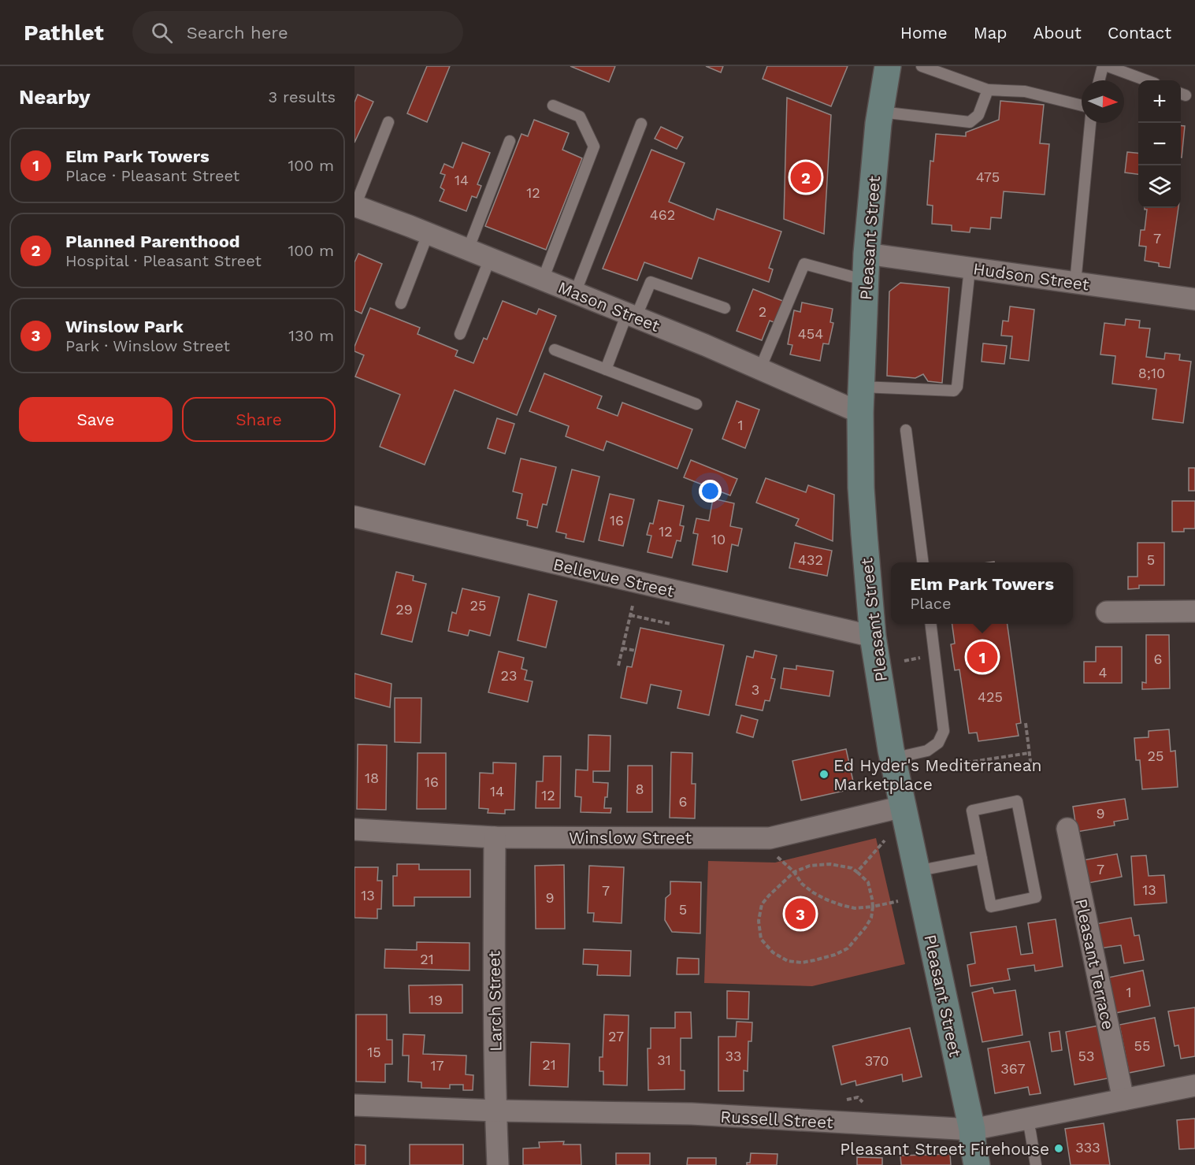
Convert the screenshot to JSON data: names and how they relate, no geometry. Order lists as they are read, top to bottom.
{
  "streets": {
    "main road": ["Pleasant Street"],
    "street": [
      "Hudson Street",
      "Mason Street",
      "Bellevue Street",
      "Winslow Street",
      "Pleasant Terrace",
      "Larch Street",
      "Russell Street"
    ]
  },
  "crossings": [
    ["Pleasant Street", "Hudson Street"],
    ["Pleasant Street", "Mason Street"],
    ["Pleasant Street", "Bellevue Street"],
    ["Pleasant Street", "Winslow Street"],
    ["Pleasant Street", "Russell Street"],
    ["Winslow Street", "Larch Street"],
    ["Pleasant Terrace", "Russell Street"],
    ["Larch Street", "Russell Street"]
  ],
  "places": ["Ed Hyder's Mediterranean Marketplace", "Pleasant Street Firehouse"],
  "house_numbers": [
    "475",
    "14",
    "12",
    "462",
    "7",
    "2",
    "454",
    "8;10",
    "1",
    "16",
    "12",
    "10",
    "432",
    "5",
    "25",
    "29",
    "6",
    "4",
    "23",
    "3",
    "425",
    "25",
    "18",
    "16",
    "8",
    "14",
    "12",
    "6",
    "9",
    "7",
    "13",
    "7",
    "13",
    "9",
    "5",
    "21",
    "1",
    "19",
    "27",
    "55",
    "15",
    "33",
    "53",
    "31",
    "370",
    "21",
    "17",
    "367",
    "333"
  ],
  "north": "right",
  "page": {
    "header": "Pathlet",
    "search": "Search here",
    "nav": [
      "Home",
      "Map",
      "About",
      "Contact"
    ],
    "heading": ["Nearby", "3 results"],
    "map_buttons": ["+", "−"],
    "list": [
      {
        "mark": "1",
        "name": "Elm Park Towers",
        "note": "Place · Pleasant Street",
        "value": "100 m"
      },
      {
        "mark": "2",
        "name": "Planned Parenthood",
        "note": "Hospital · Pleasant Street",
        "value": "100 m"
      },
      {
        "mark": "3",
        "name": "Winslow Park",
        "note": "Park · Winslow Street",
        "value": "130 m"
      }
    ],
    "pins": ["2", "1", "3"],
    "buttons": ["Save", "Share"],
    "popup": ["Elm Park Towers", "Place"]
  }
}
